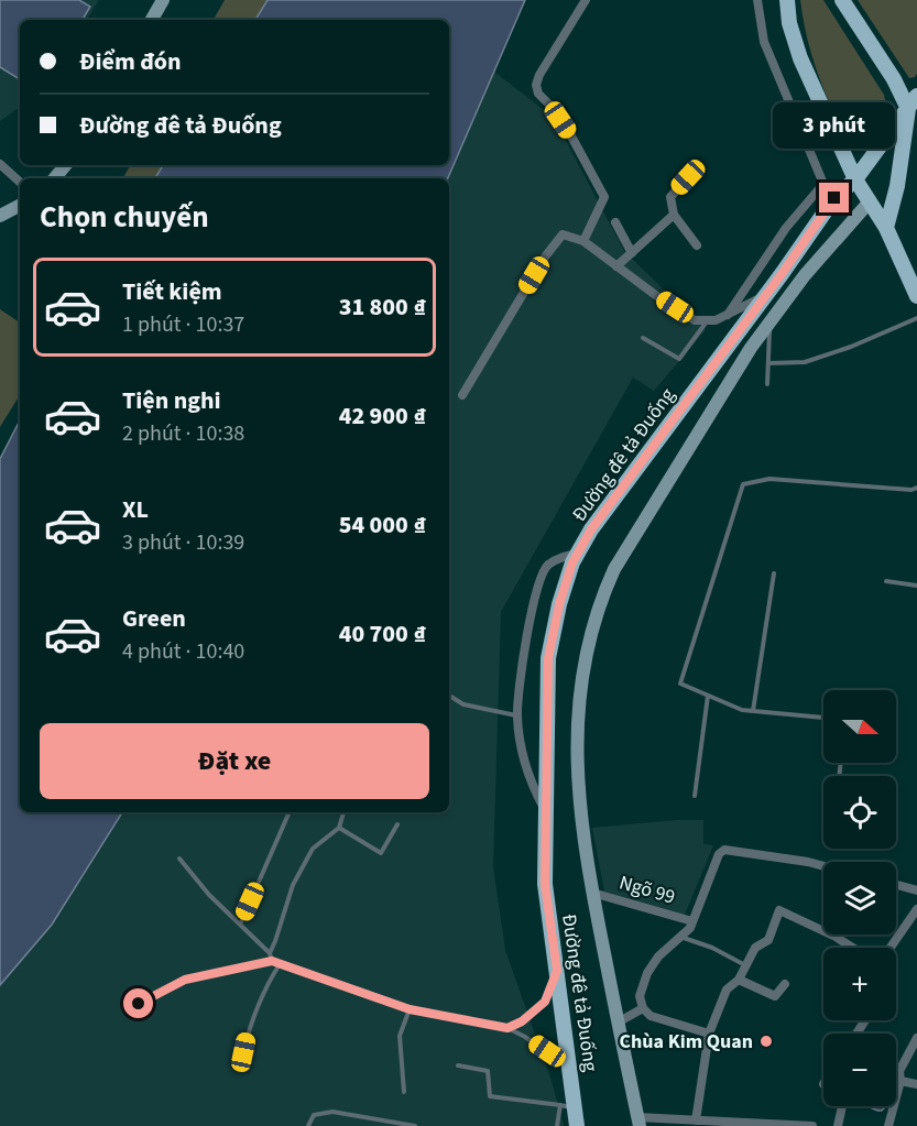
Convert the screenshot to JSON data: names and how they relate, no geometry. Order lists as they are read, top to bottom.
{
  "streets": {
    "main road": ["Đường đê tả Đuống"],
    "street": ["Ngõ 99"]
  },
  "places": ["Chùa Kim Quan"],
  "north": "right",
  "page": {
    "banner": ["Điểm đón", "Đường đê tả Đuống"],
    "bubble": "3 phút",
    "heading": "Chọn chuyến",
    "list": [
      {
        "name": "Tiết kiệm",
        "note": "1 phút · 10:37",
        "value": "31 800 ₫"
      },
      {
        "name": "Tiện nghi",
        "note": "2 phút · 10:38",
        "value": "42 900 ₫"
      },
      {
        "name": "XL",
        "note": "3 phút · 10:39",
        "value": "54 000 ₫"
      },
      {
        "name": "Green",
        "note": "4 phút · 10:40",
        "value": "40 700 ₫"
      }
    ],
    "map_buttons": ["+", "−"],
    "buttons": "Đặt xe"
  }
}
